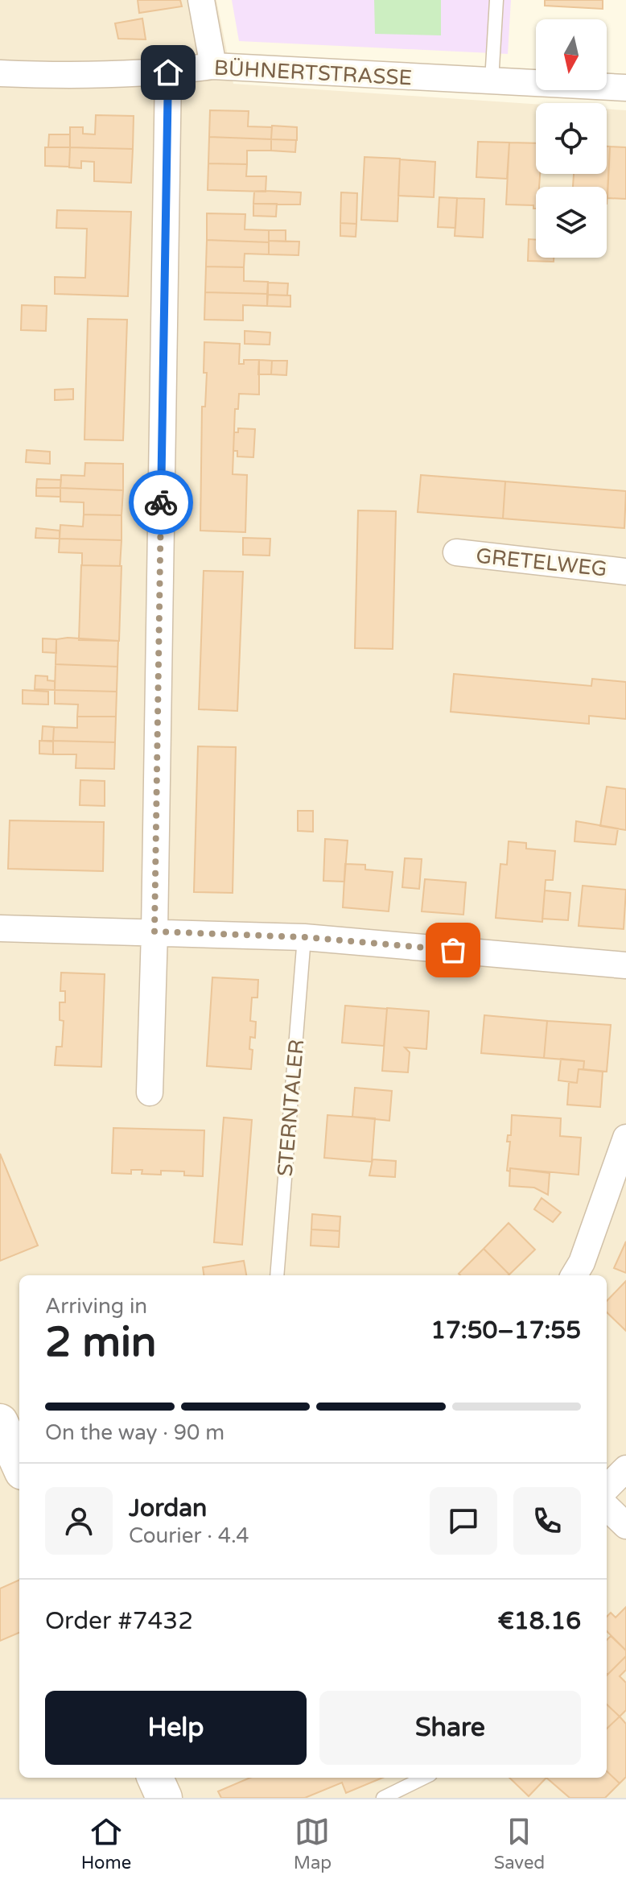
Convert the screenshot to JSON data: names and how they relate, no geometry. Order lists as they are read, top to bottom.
{
  "streets": {
    "street": ["BÜHNERTSTRASSE", "GRETELWEG"],
    "lane": ["STERNTALER"]
  },
  "north": "bottom",
  "page": {
    "heading": ["2 min", "Arriving in", "17:50–17:55"],
    "panel": [
      "Jordan",
      "Courier · 4.4",
      "Order #7432",
      "€18.16"
    ],
    "bar": "On the way · 90 m",
    "buttons": ["Help", "Share"],
    "tabs": ["Home", "Map", "Saved"]
  }
}
